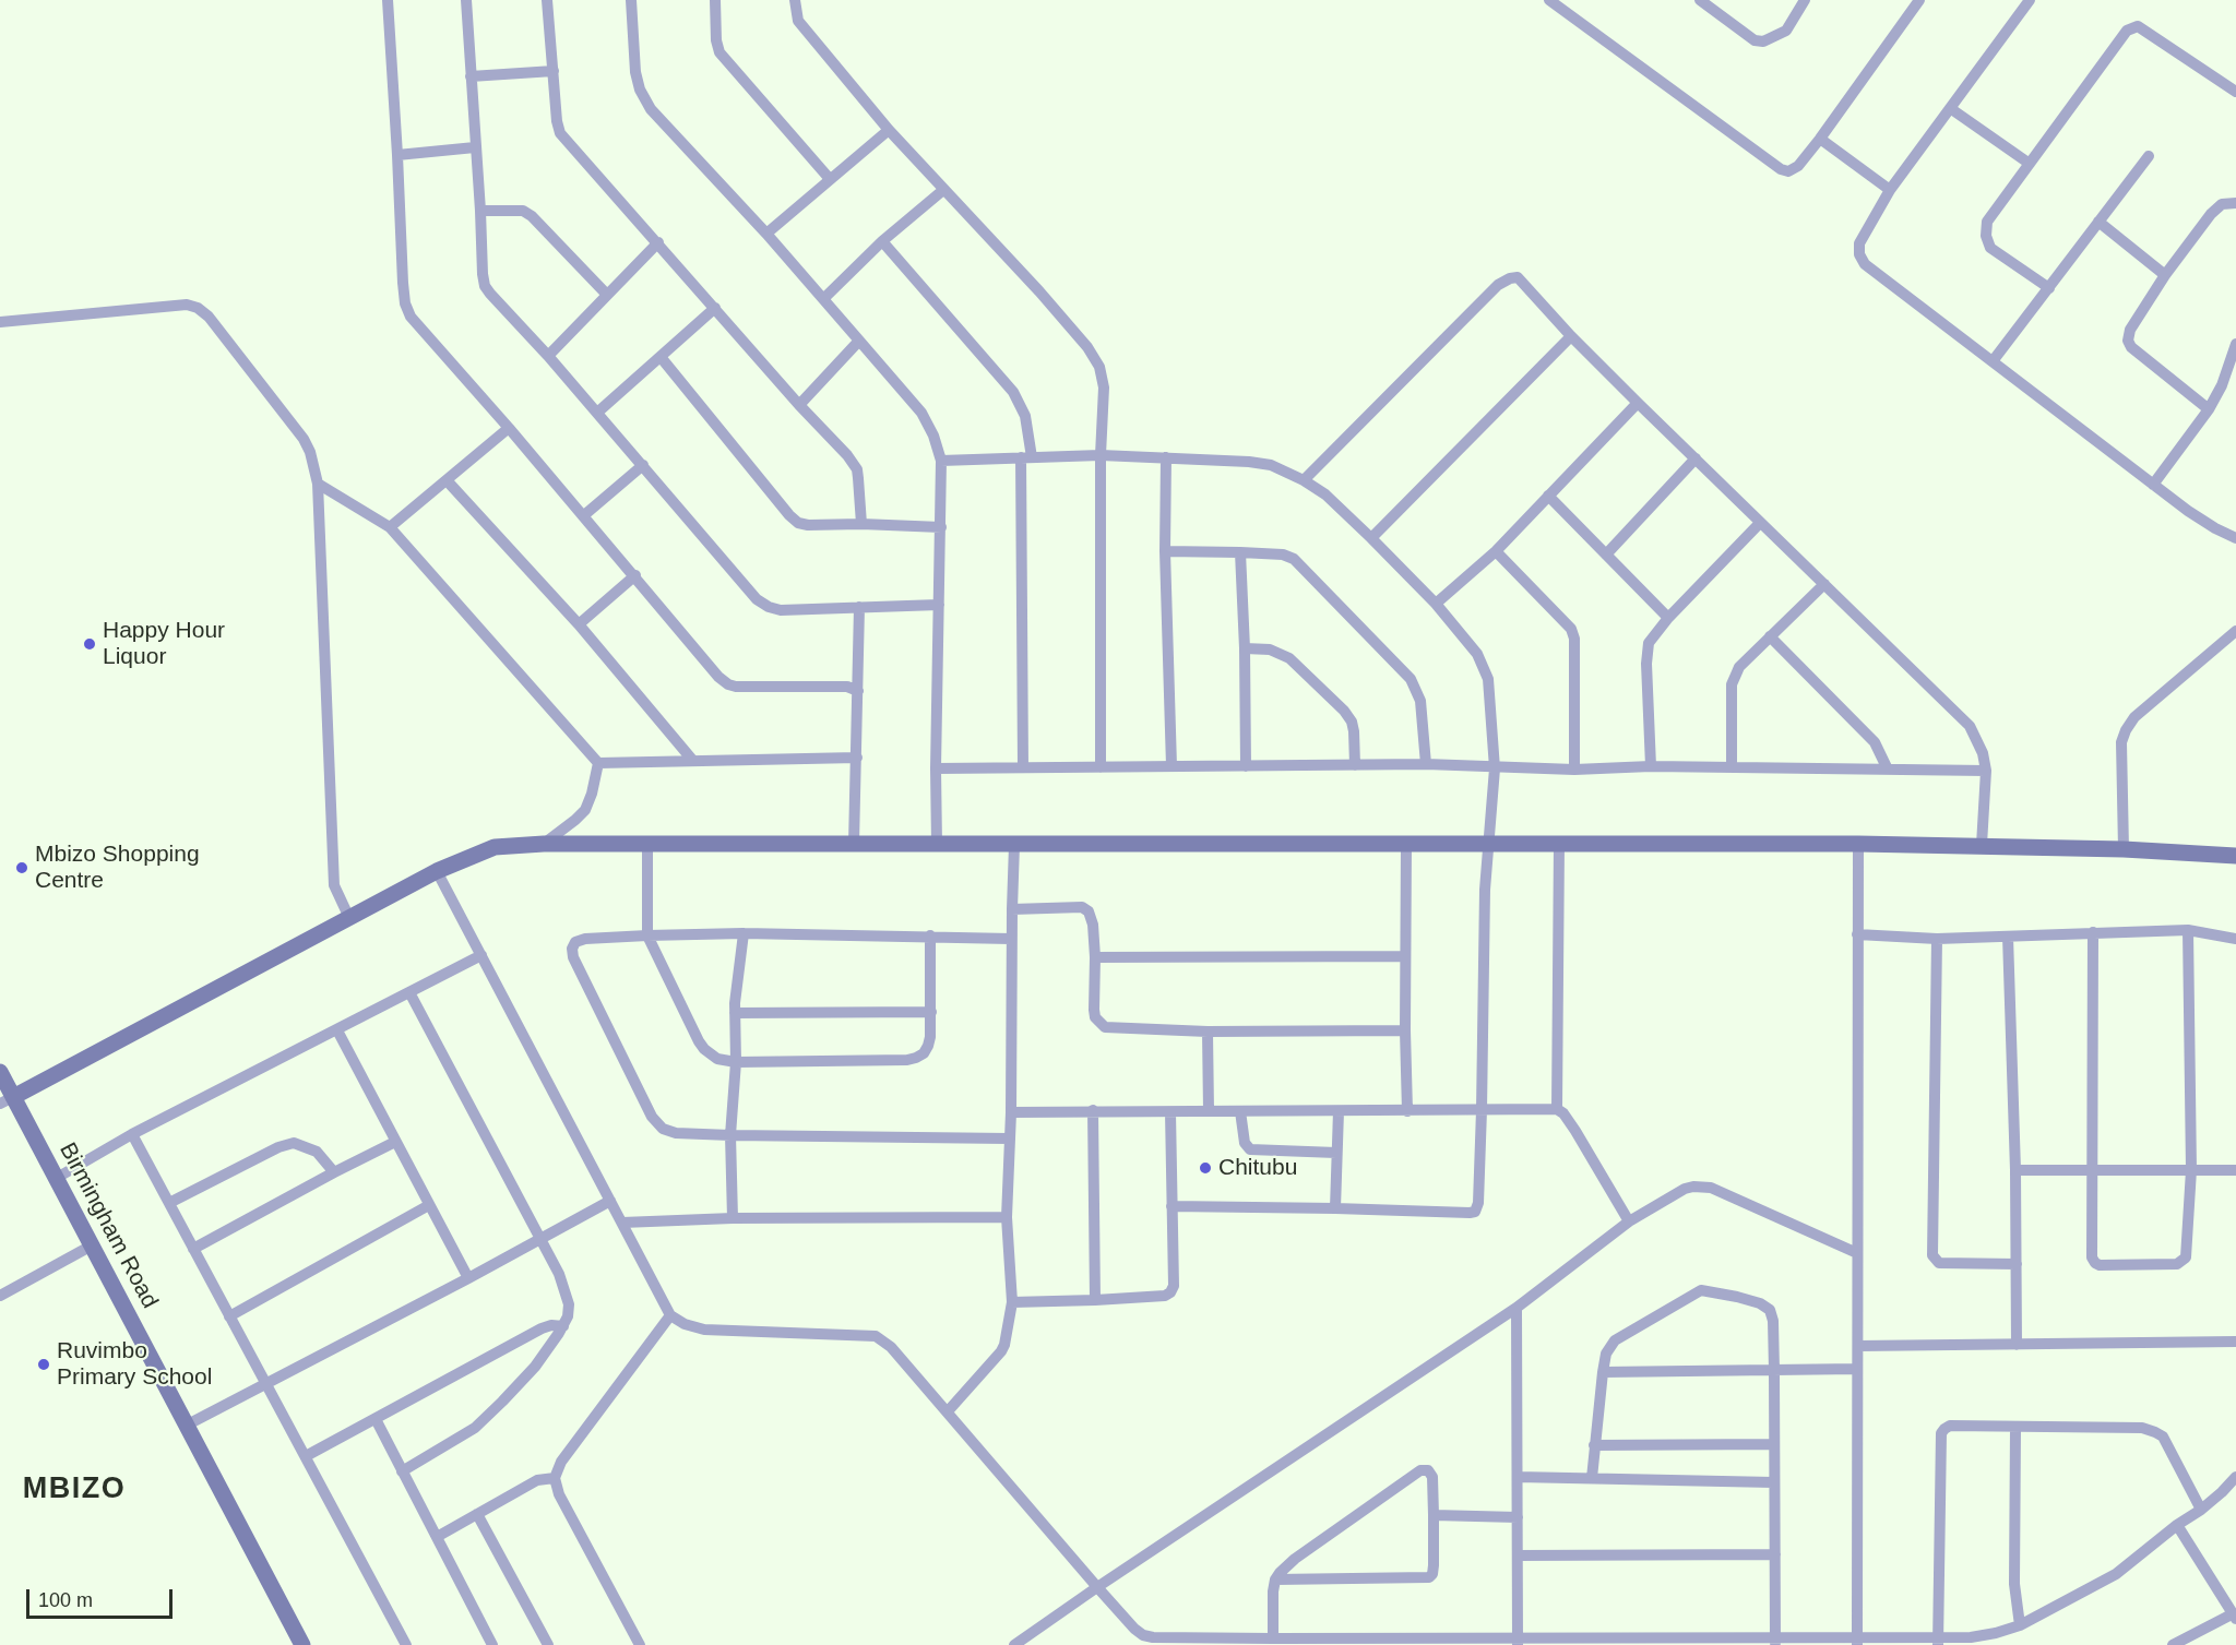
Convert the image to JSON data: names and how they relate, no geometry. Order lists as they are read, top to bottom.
{
  "streets": {
    "street": ["Birmingham Road"]
  },
  "districts": ["MBIZO"],
  "places": [
    "Happy Hour Liquor",
    "Mbizo Shopping Centre",
    "Chitubu",
    "Ruvimbo Primary School"
  ],
  "scale_bar": "100 m"
}
